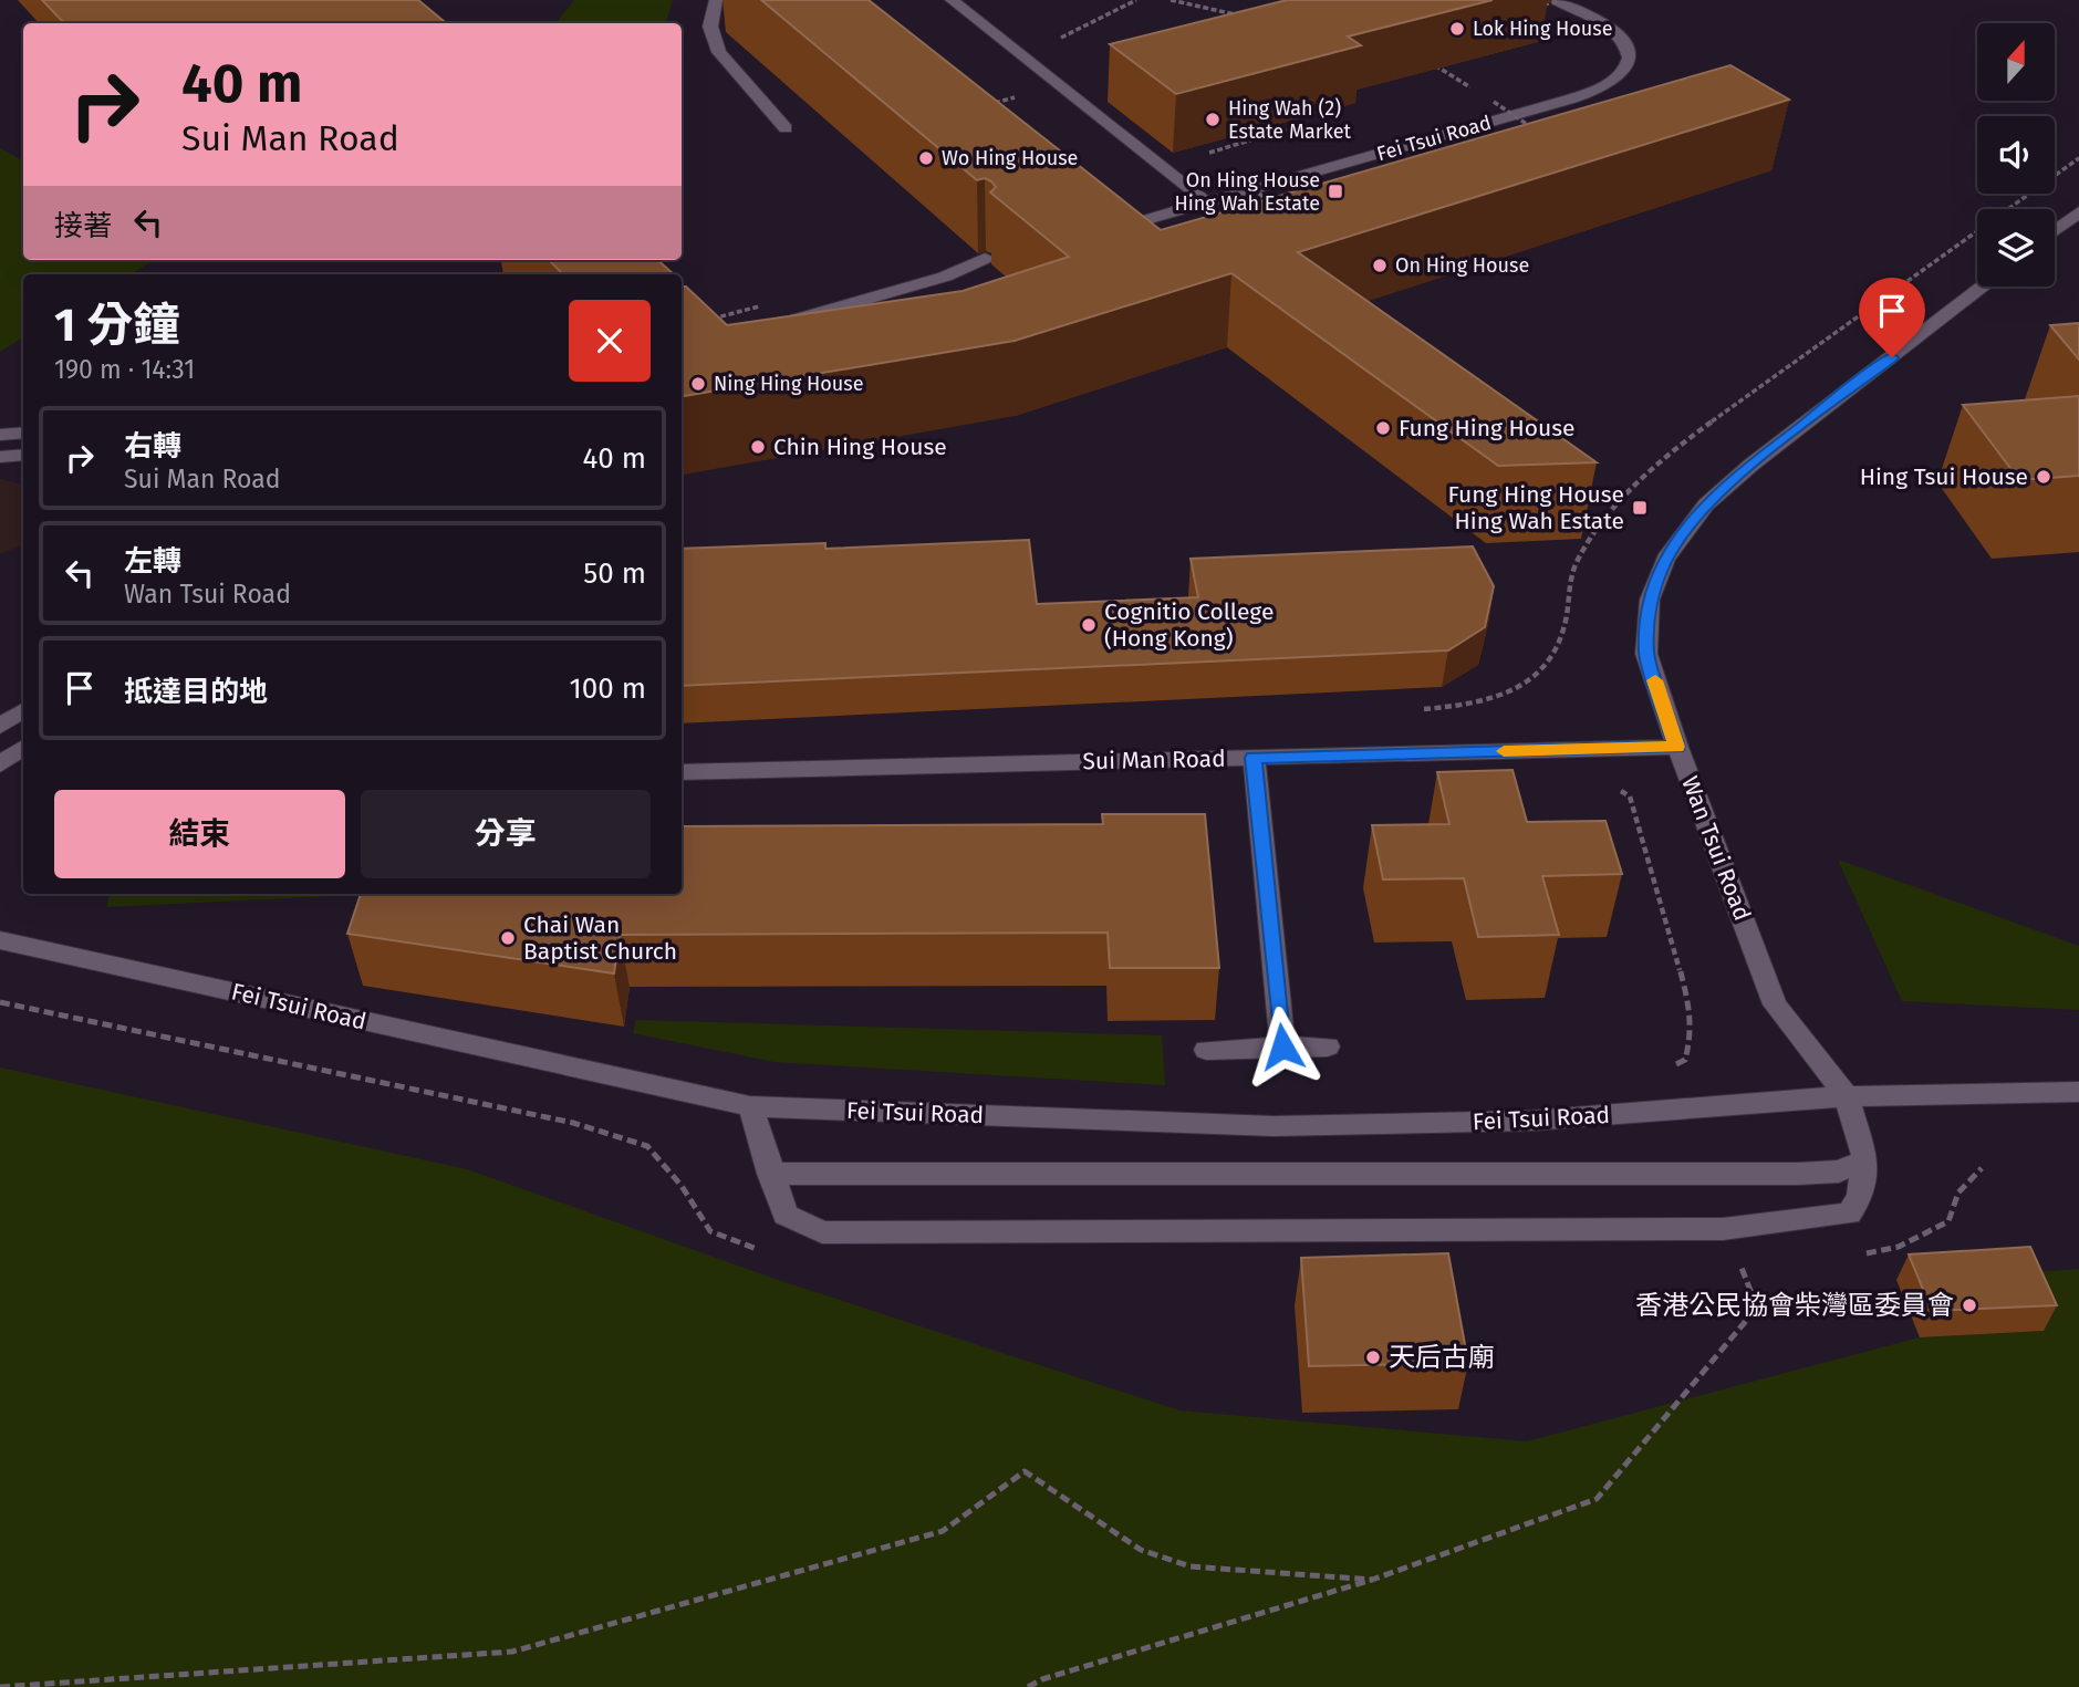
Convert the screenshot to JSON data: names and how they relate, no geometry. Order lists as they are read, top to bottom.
{
  "streets": {
    "street": ["Fei Tsui Road", "Sui Man Road", "Wan Tsui Road"]
  },
  "crossings": [
    ["Fei Tsui Road", "Wan Tsui Road"],
    ["Sui Man Road", "Wan Tsui Road"]
  ],
  "places": {
    "other": [
      "Lok Hing House",
      "Hing Wah (2) Estate Market",
      "Wo Hing House",
      "On Hing House",
      "Ning Hing House",
      "Fung Hing House",
      "Chin Hing House",
      "Hing Tsui House",
      "Cognitio College (Hong Kong)",
      "Chai Wan Baptist Church",
      "香港公民協會柴灣區委員會",
      "天后古廟"
    ],
    "transit": ["On Hing House Hing Wah Estate", "Fung Hing House Hing Wah Estate"]
  },
  "north": "top",
  "page": {
    "turn": ["40 m", "Sui Man Road"],
    "then": "接著",
    "heading": ["1 分鐘", "190 m · 14:31"],
    "list": [
      {
        "name": "右轉",
        "note": "Sui Man Road",
        "value": "40 m"
      },
      {
        "name": "左轉",
        "note": "Wan Tsui Road",
        "value": "50 m"
      },
      {
        "name": "抵達目的地",
        "value": "100 m"
      }
    ],
    "buttons": ["結束", "分享"]
  }
}
